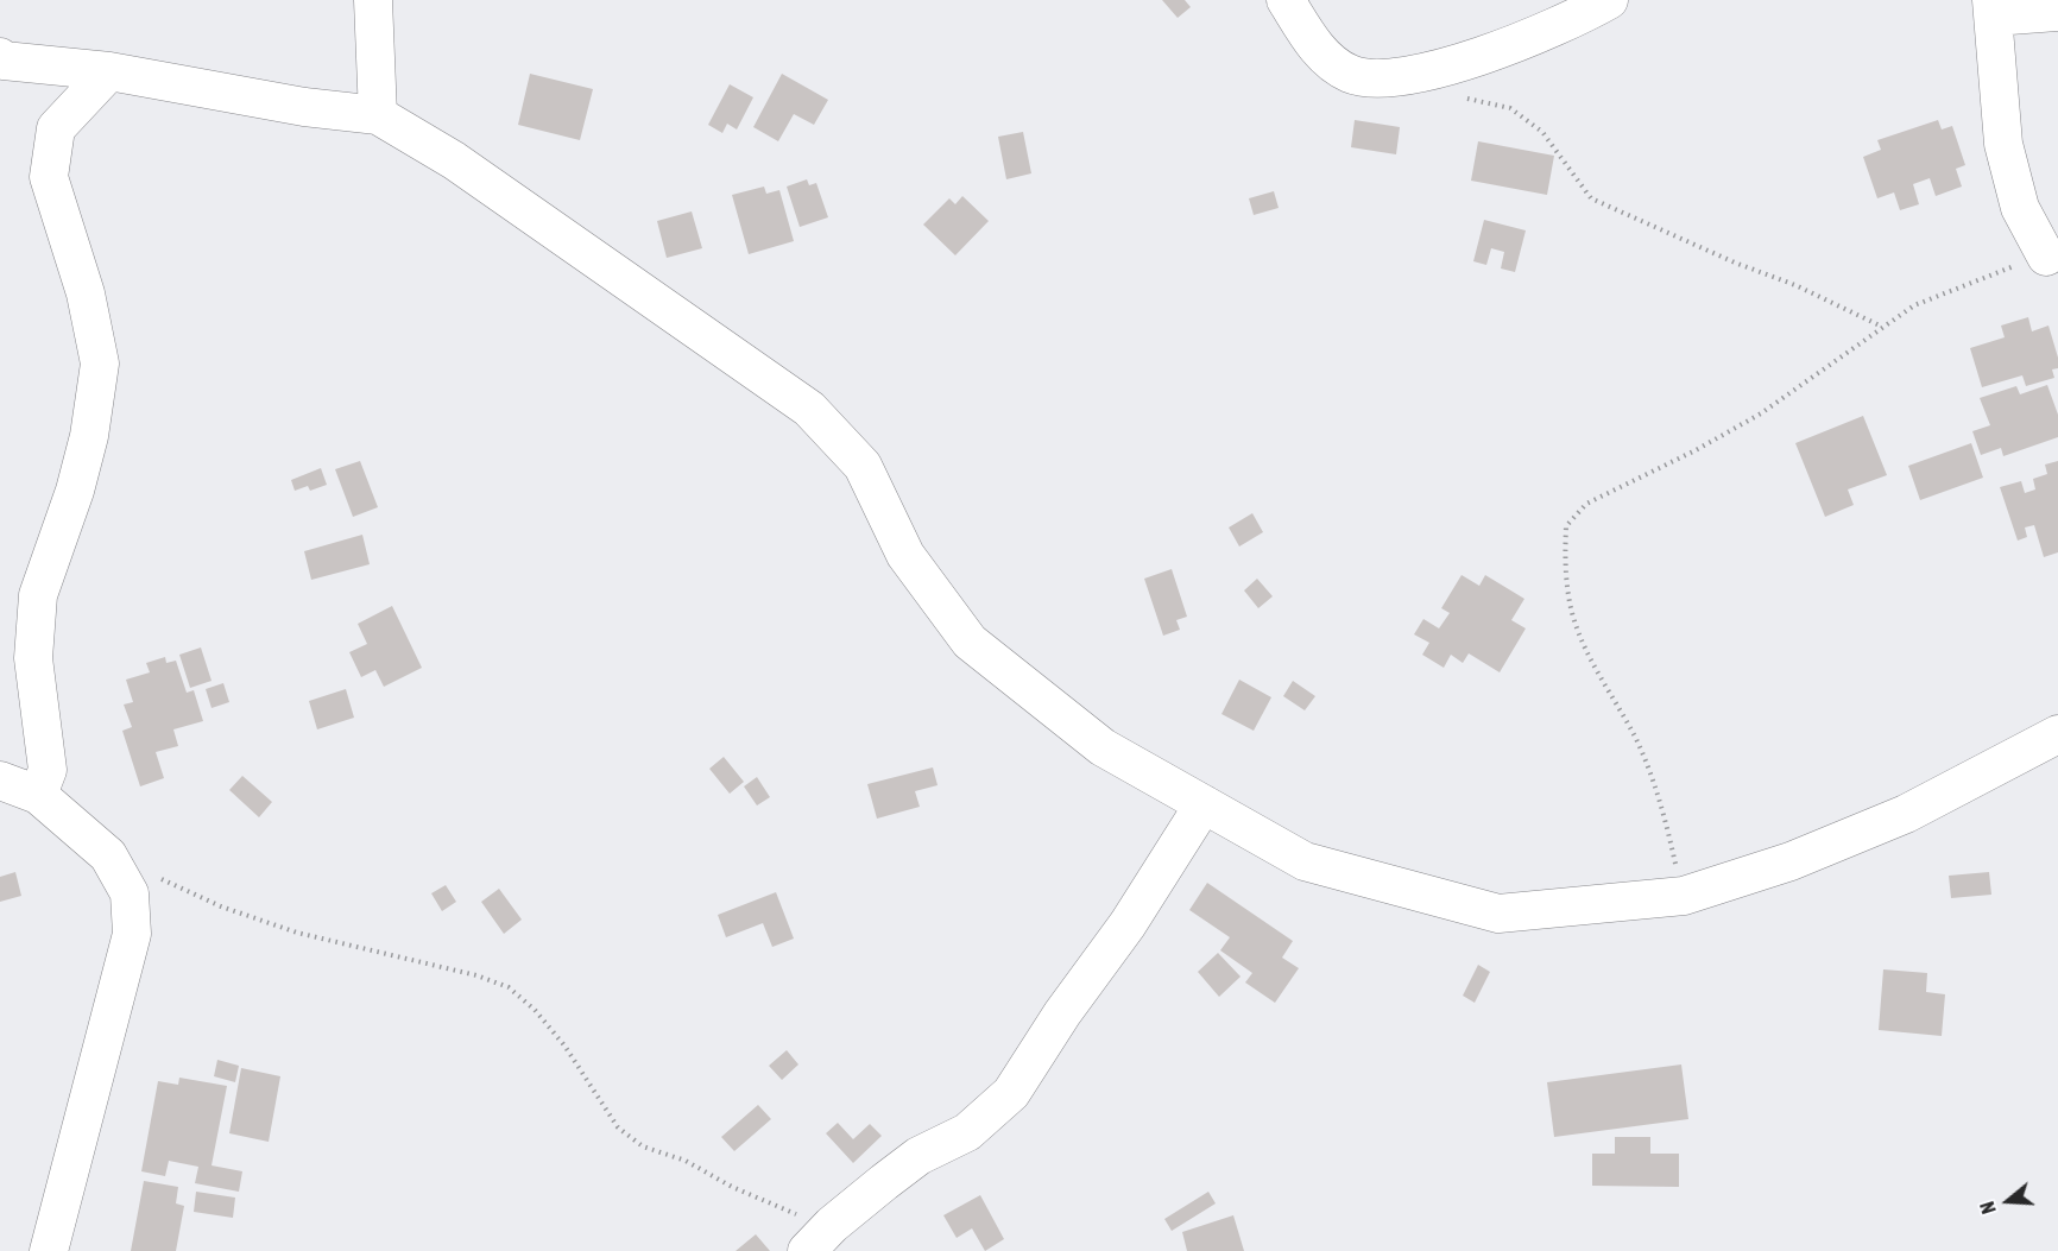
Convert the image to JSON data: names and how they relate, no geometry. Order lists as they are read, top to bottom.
{
  "north": "left"
}
